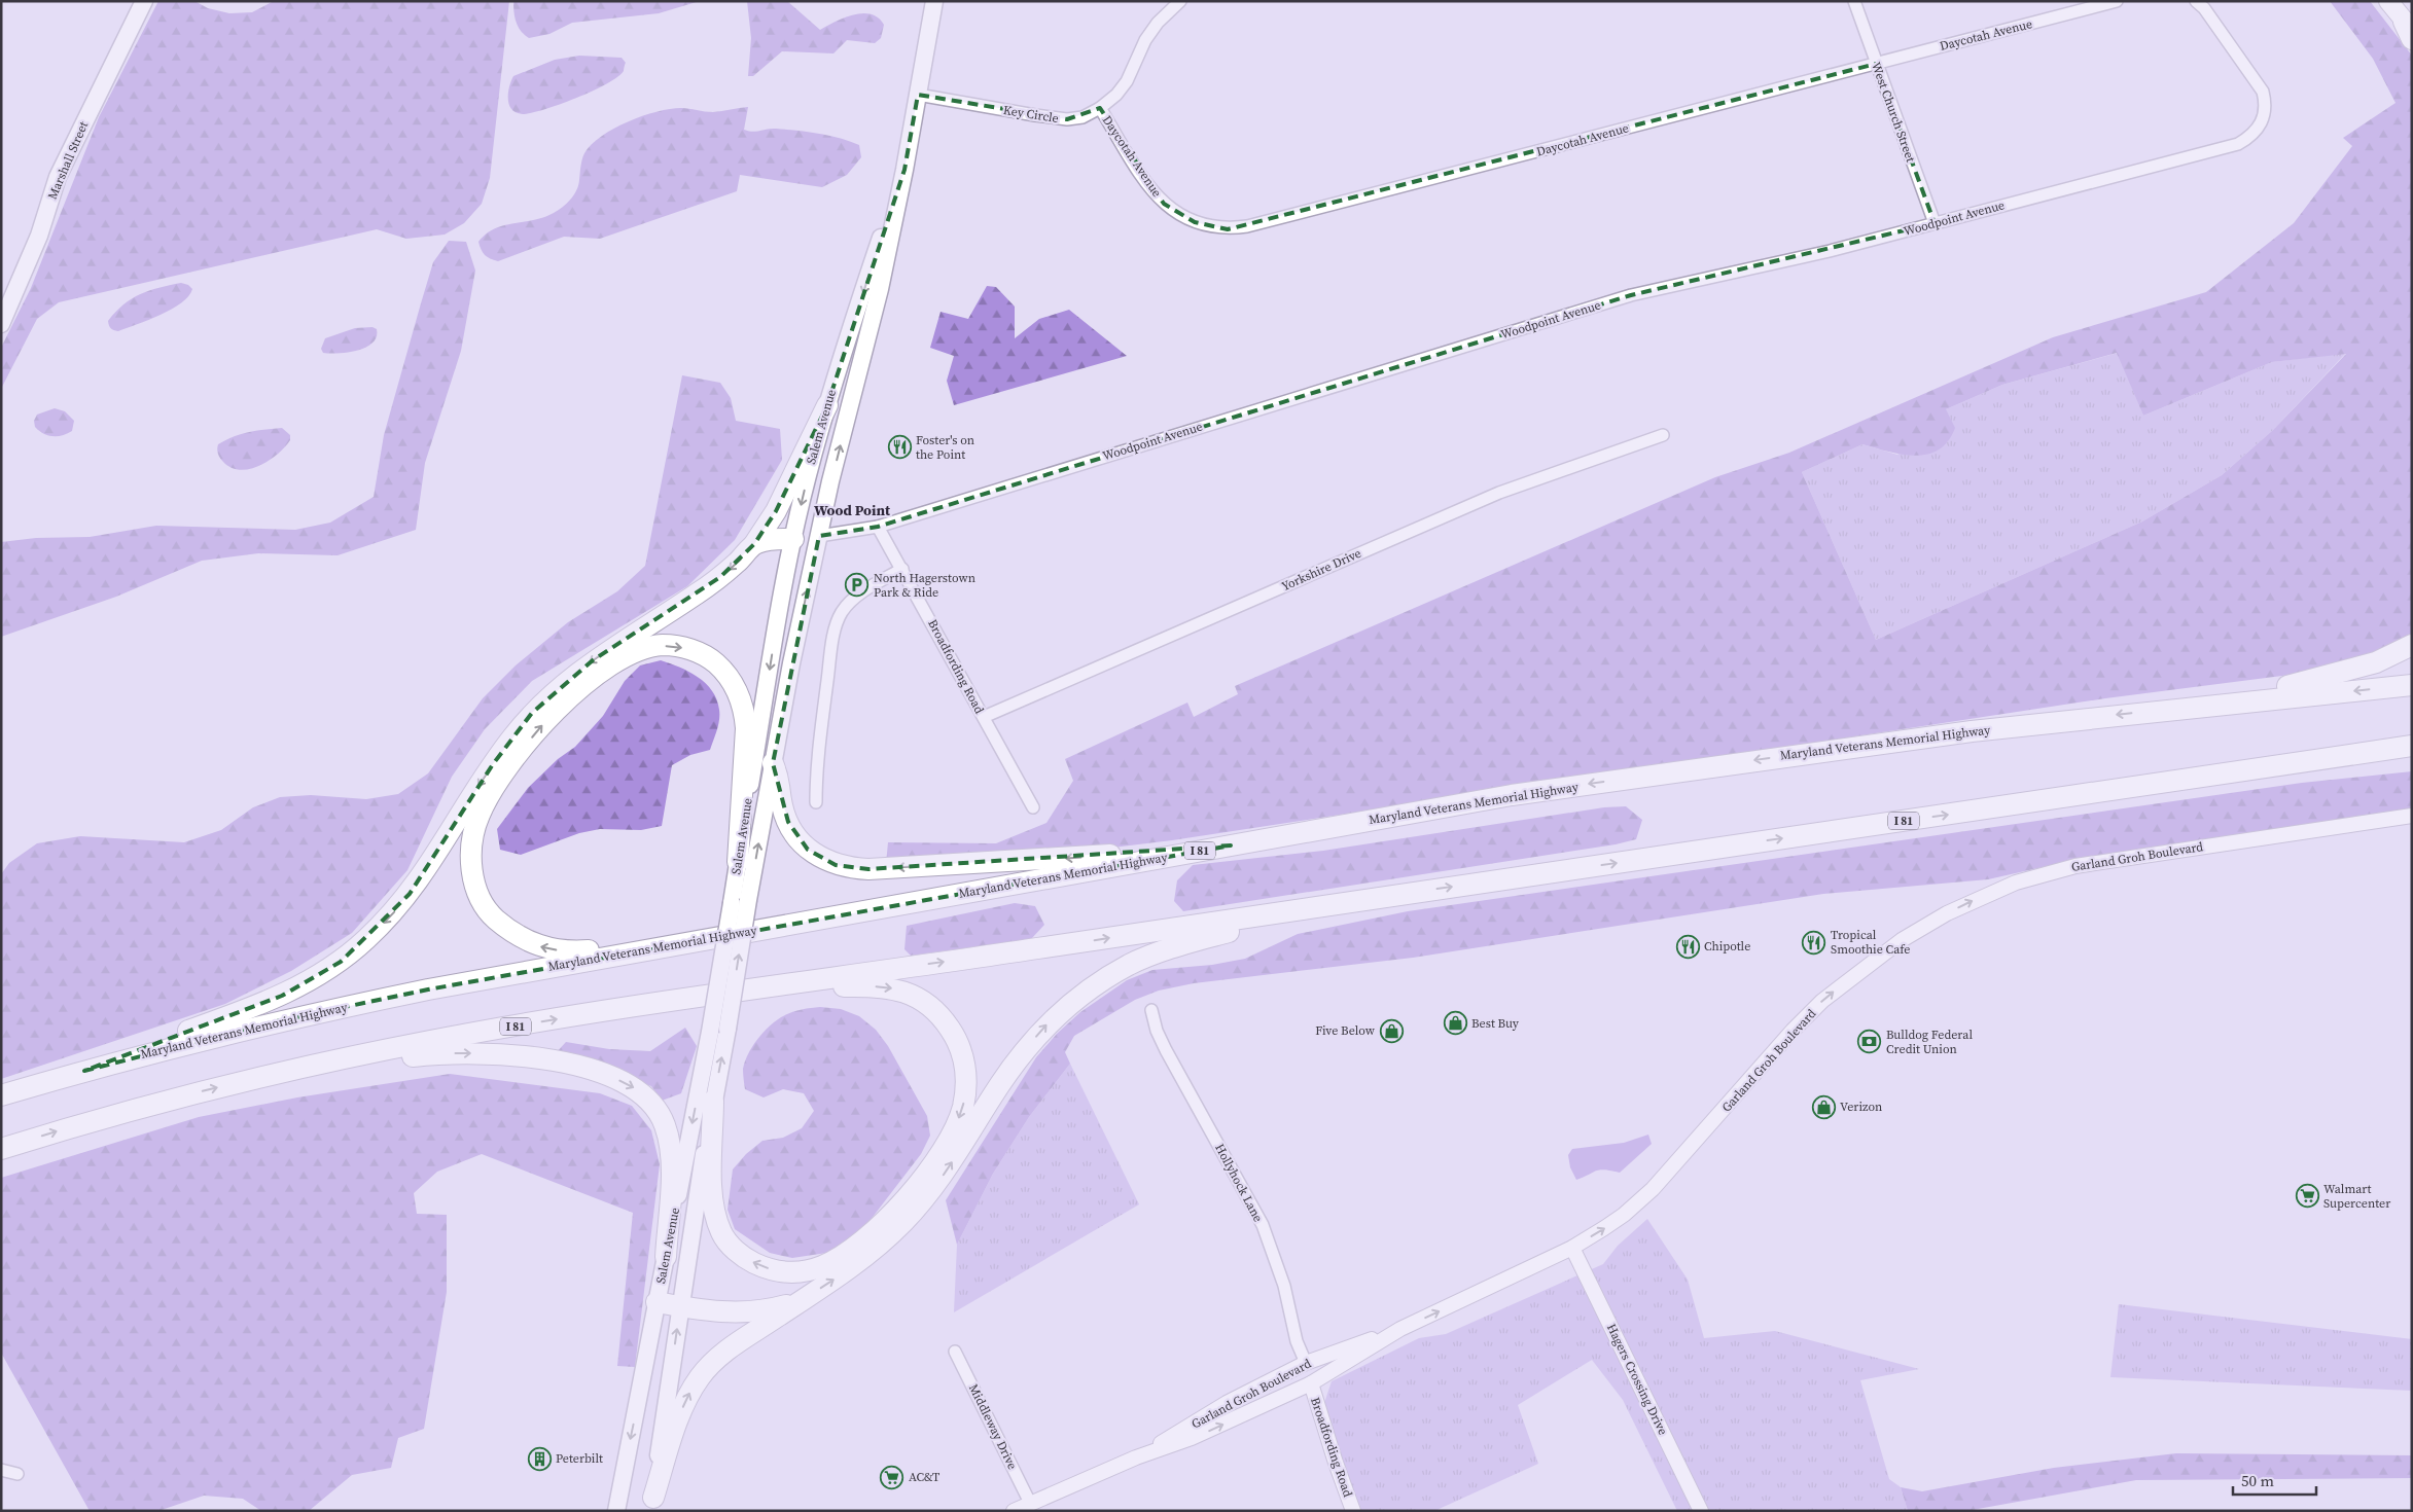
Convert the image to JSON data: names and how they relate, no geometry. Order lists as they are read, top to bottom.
{
  "streets": {
    "highway": ["Maryland Veterans Memorial Highway", "I 81"],
    "main road": ["Marshall Street", "Salem Avenue"],
    "street": [
      "Daycotah Avenue",
      "West Church Street",
      "Key Circle",
      "Woodpoint Avenue",
      "Yorkshire Drive",
      "Broadfording Road",
      "Garland Groh Boulevard",
      "Hollyhock Lane",
      "Hagers Crossing Drive",
      "Middleway Drive"
    ]
  },
  "crossings": [
    ["Daycotah Avenue", "West Church Street"],
    ["Daycotah Avenue", "Key Circle"],
    ["West Church Street", "Woodpoint Avenue"],
    ["Key Circle", "Salem Avenue"],
    ["Woodpoint Avenue", "Salem Avenue"],
    ["Woodpoint Avenue", "Broadfording Road"],
    ["Yorkshire Drive", "Broadfording Road"],
    ["Broadfording Road", "Garland Groh Boulevard"],
    ["Garland Groh Boulevard", "Hollyhock Lane"],
    ["Garland Groh Boulevard", "Hagers Crossing Drive"],
    ["Garland Groh Boulevard", "Middleway Drive"]
  ],
  "one_way": ["Garland Groh Boulevard"],
  "districts": ["Wood Point"],
  "places": {
    "restaurant": ["Foster's on the Point", "Tropical Smoothie Cafe", "Chipotle"],
    "parking": ["North Hagerstown Park & Ride"],
    "shop": ["Best Buy", "Five Below", "Verizon"],
    "bank": ["Bulldog Federal Credit Union"],
    "supermarket": ["Walmart Supercenter", "AC&T"],
    "building": ["Peterbilt"]
  },
  "scale_bar": "50 m"
}
